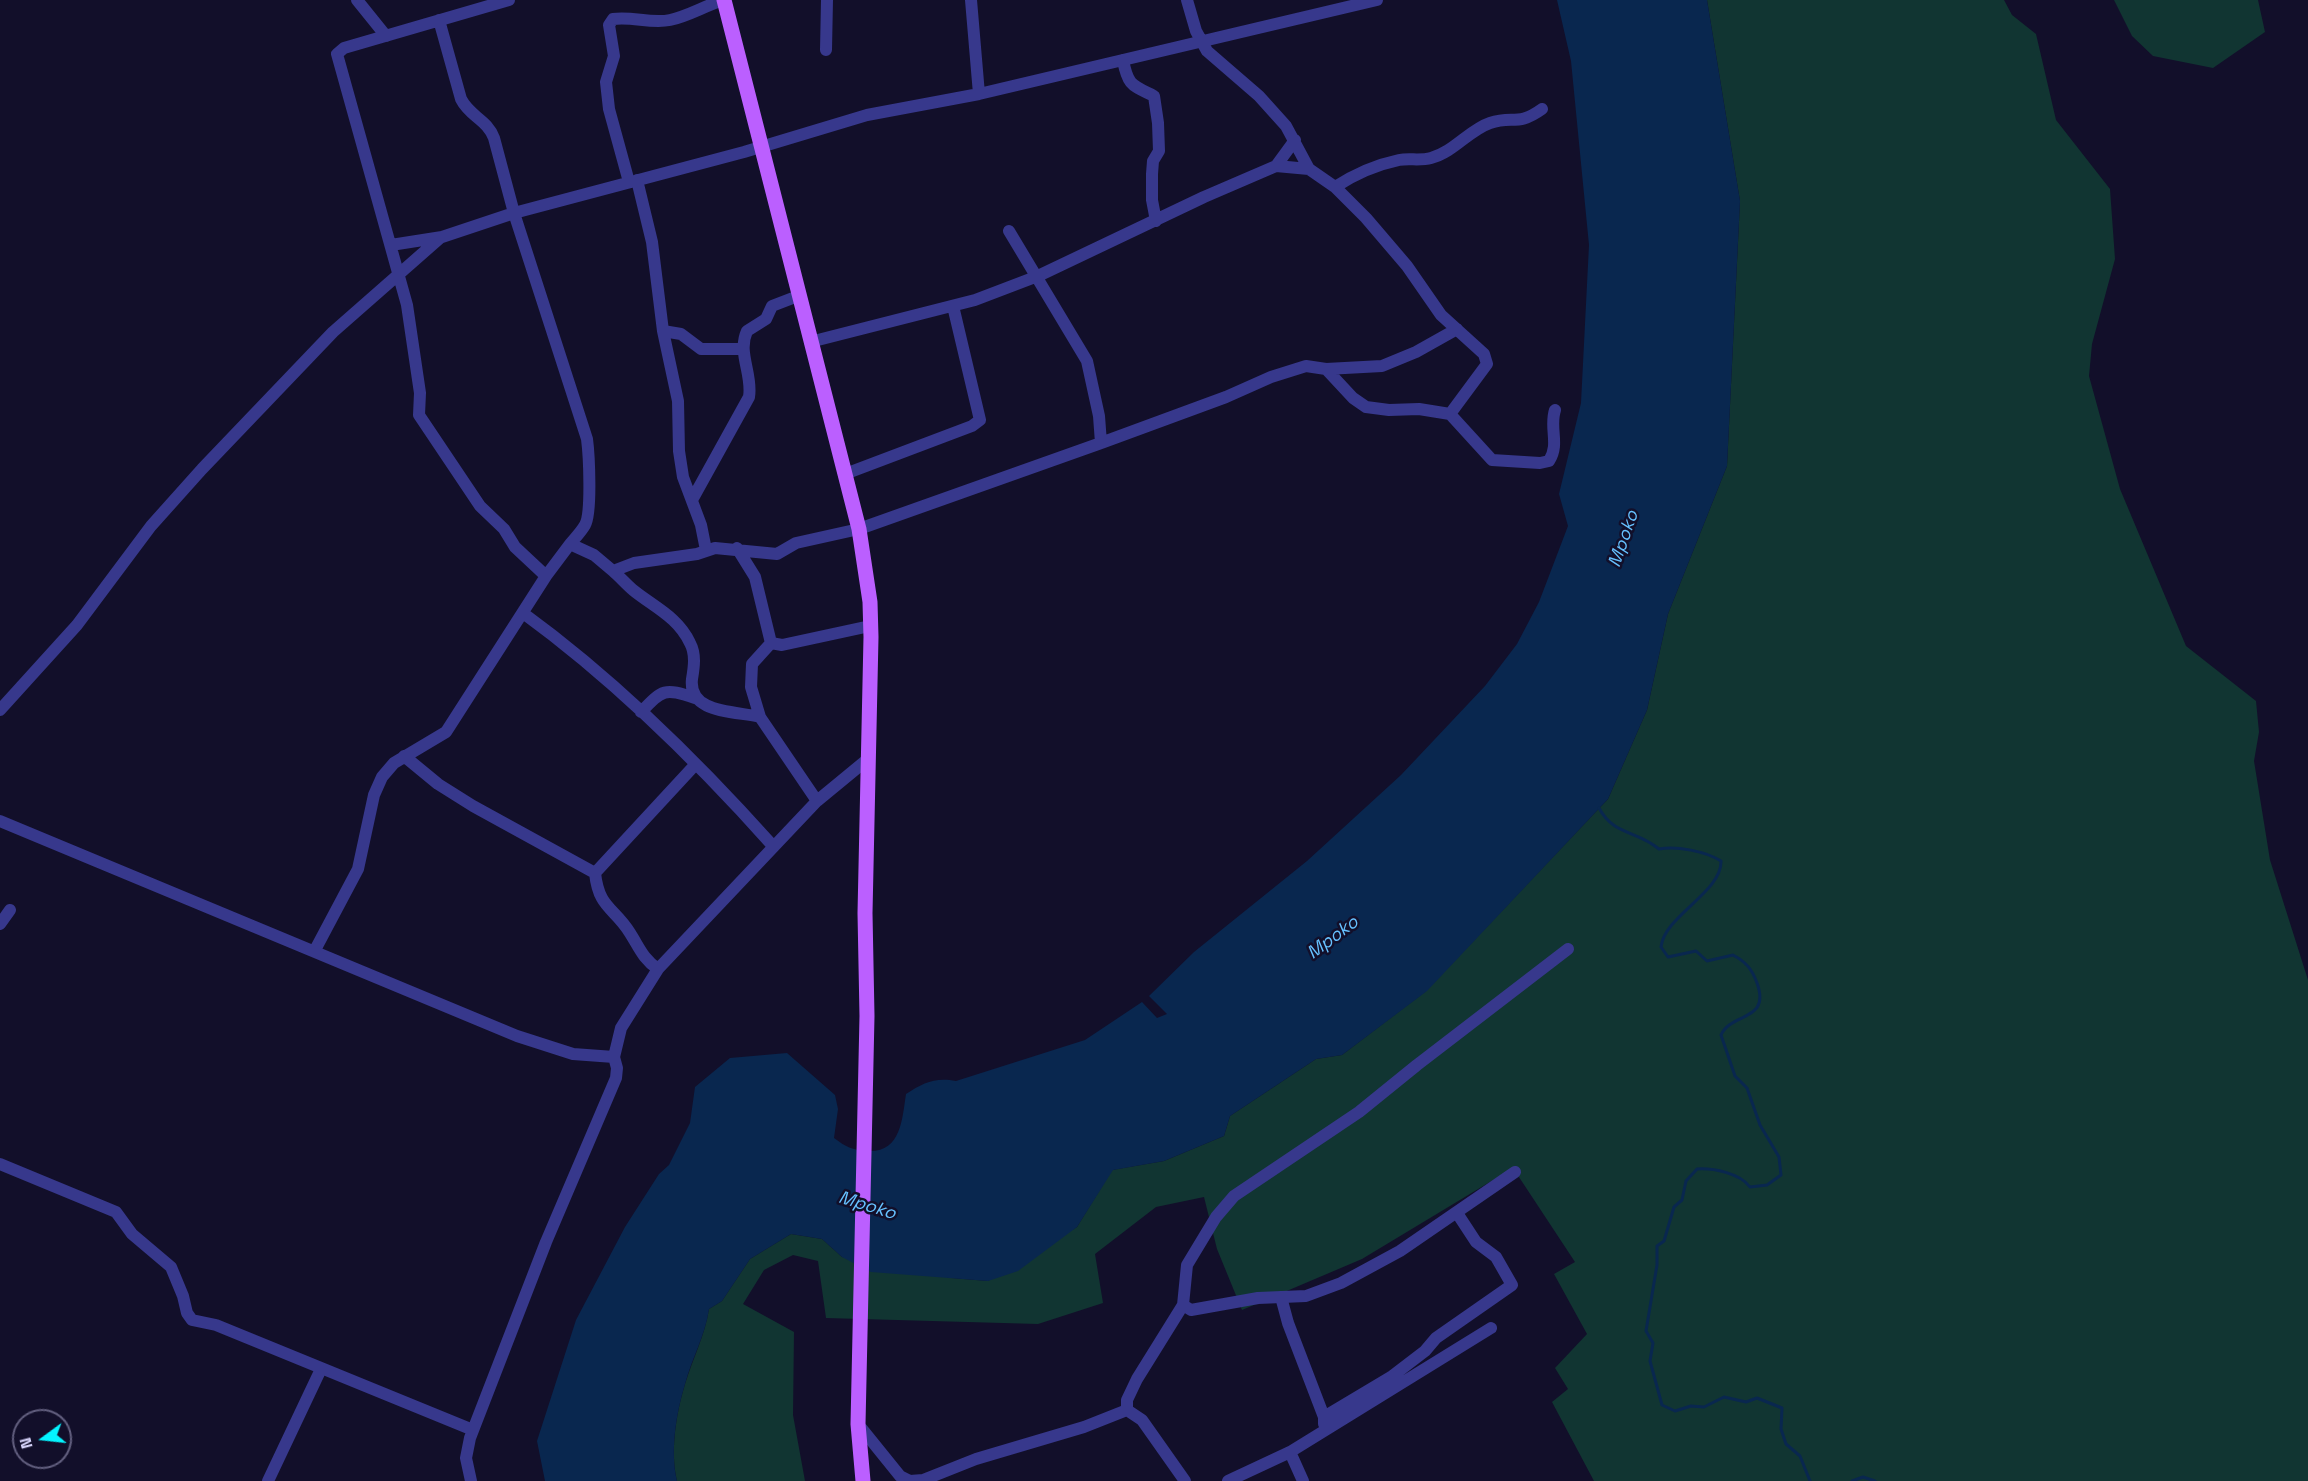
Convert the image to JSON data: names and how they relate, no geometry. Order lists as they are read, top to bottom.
{
  "water": ["Mpoko"],
  "north": "left"
}
